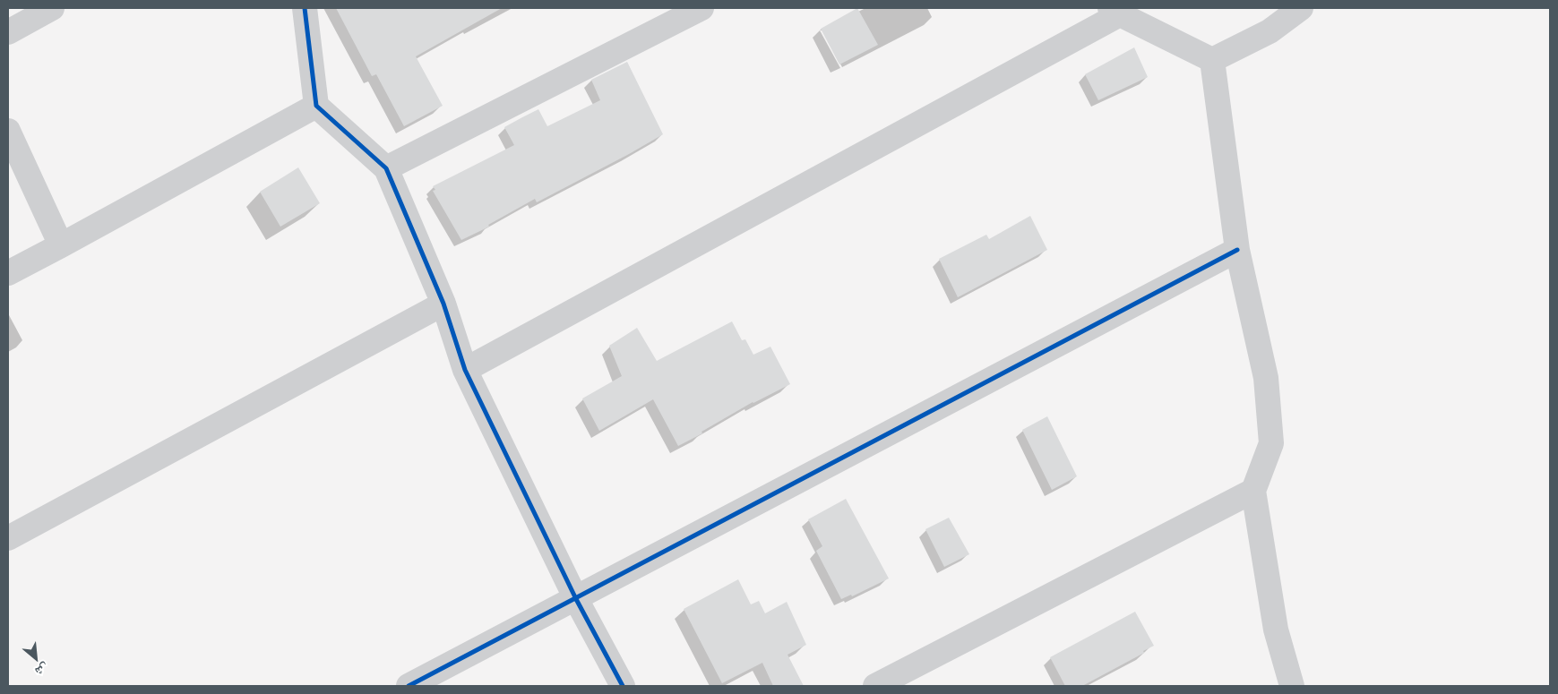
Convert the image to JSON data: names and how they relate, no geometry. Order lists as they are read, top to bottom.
{
  "north": "bottom right"
}
